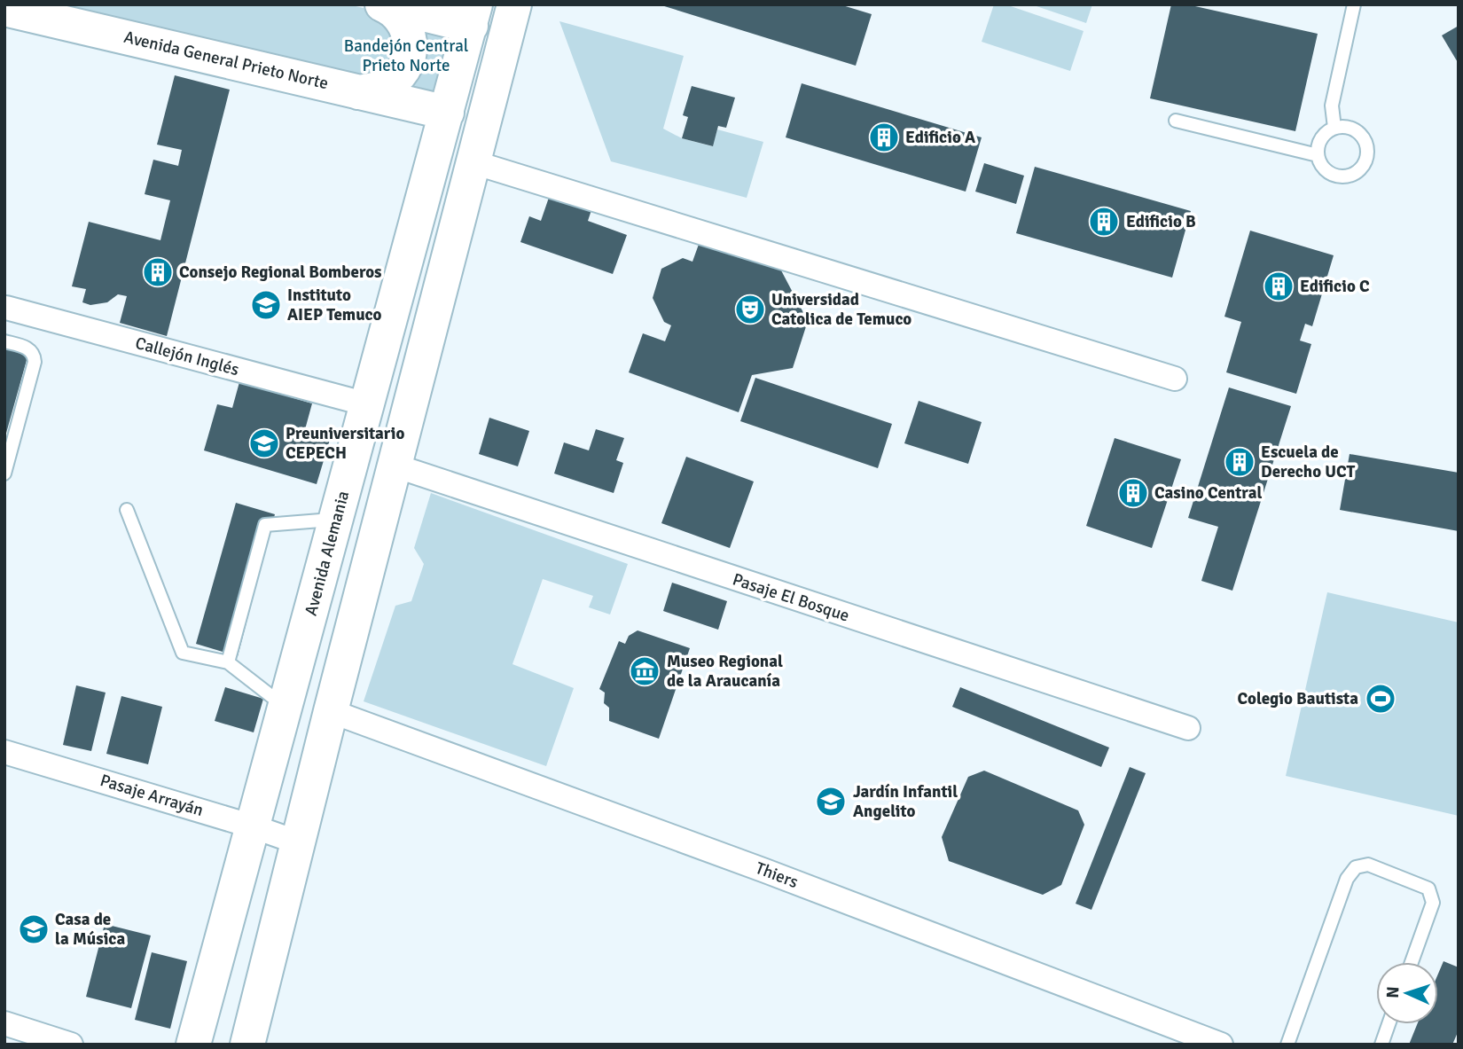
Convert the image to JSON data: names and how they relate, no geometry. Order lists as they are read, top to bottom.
{
  "streets": {
    "main road": ["Avenida General Prieto Norte", "Avenida Alemania"],
    "street": [
      "Callejón Inglés",
      "Pasaje El Bosque",
      "Pasaje Arrayán",
      "Thiers"
    ]
  },
  "crossings": [
    ["Avenida General Prieto Norte", "Avenida Alemania"],
    ["Callejón Inglés", "Avenida Alemania"],
    ["Avenida Alemania", "Pasaje Arrayán"]
  ],
  "parks": ["Bandejón Central Prieto Norte"],
  "places": {
    "building": [
      "Edificio A",
      "Edificio B",
      "Consejo Regional Bomberos",
      "Edificio C",
      "Escuela de Derecho UCT",
      "Casino Central"
    ],
    "school or university": [
      "Instituto AIEP Temuco",
      "Preuniversitario CEPECH",
      "Jardín Infantil Angelito",
      "Casa de la Música"
    ],
    "theatre": ["Universidad Catolica de Temuco"],
    "museum": ["Museo Regional de la Araucanía"],
    "sports": ["Colegio Bautista"]
  },
  "north": "left"
}
